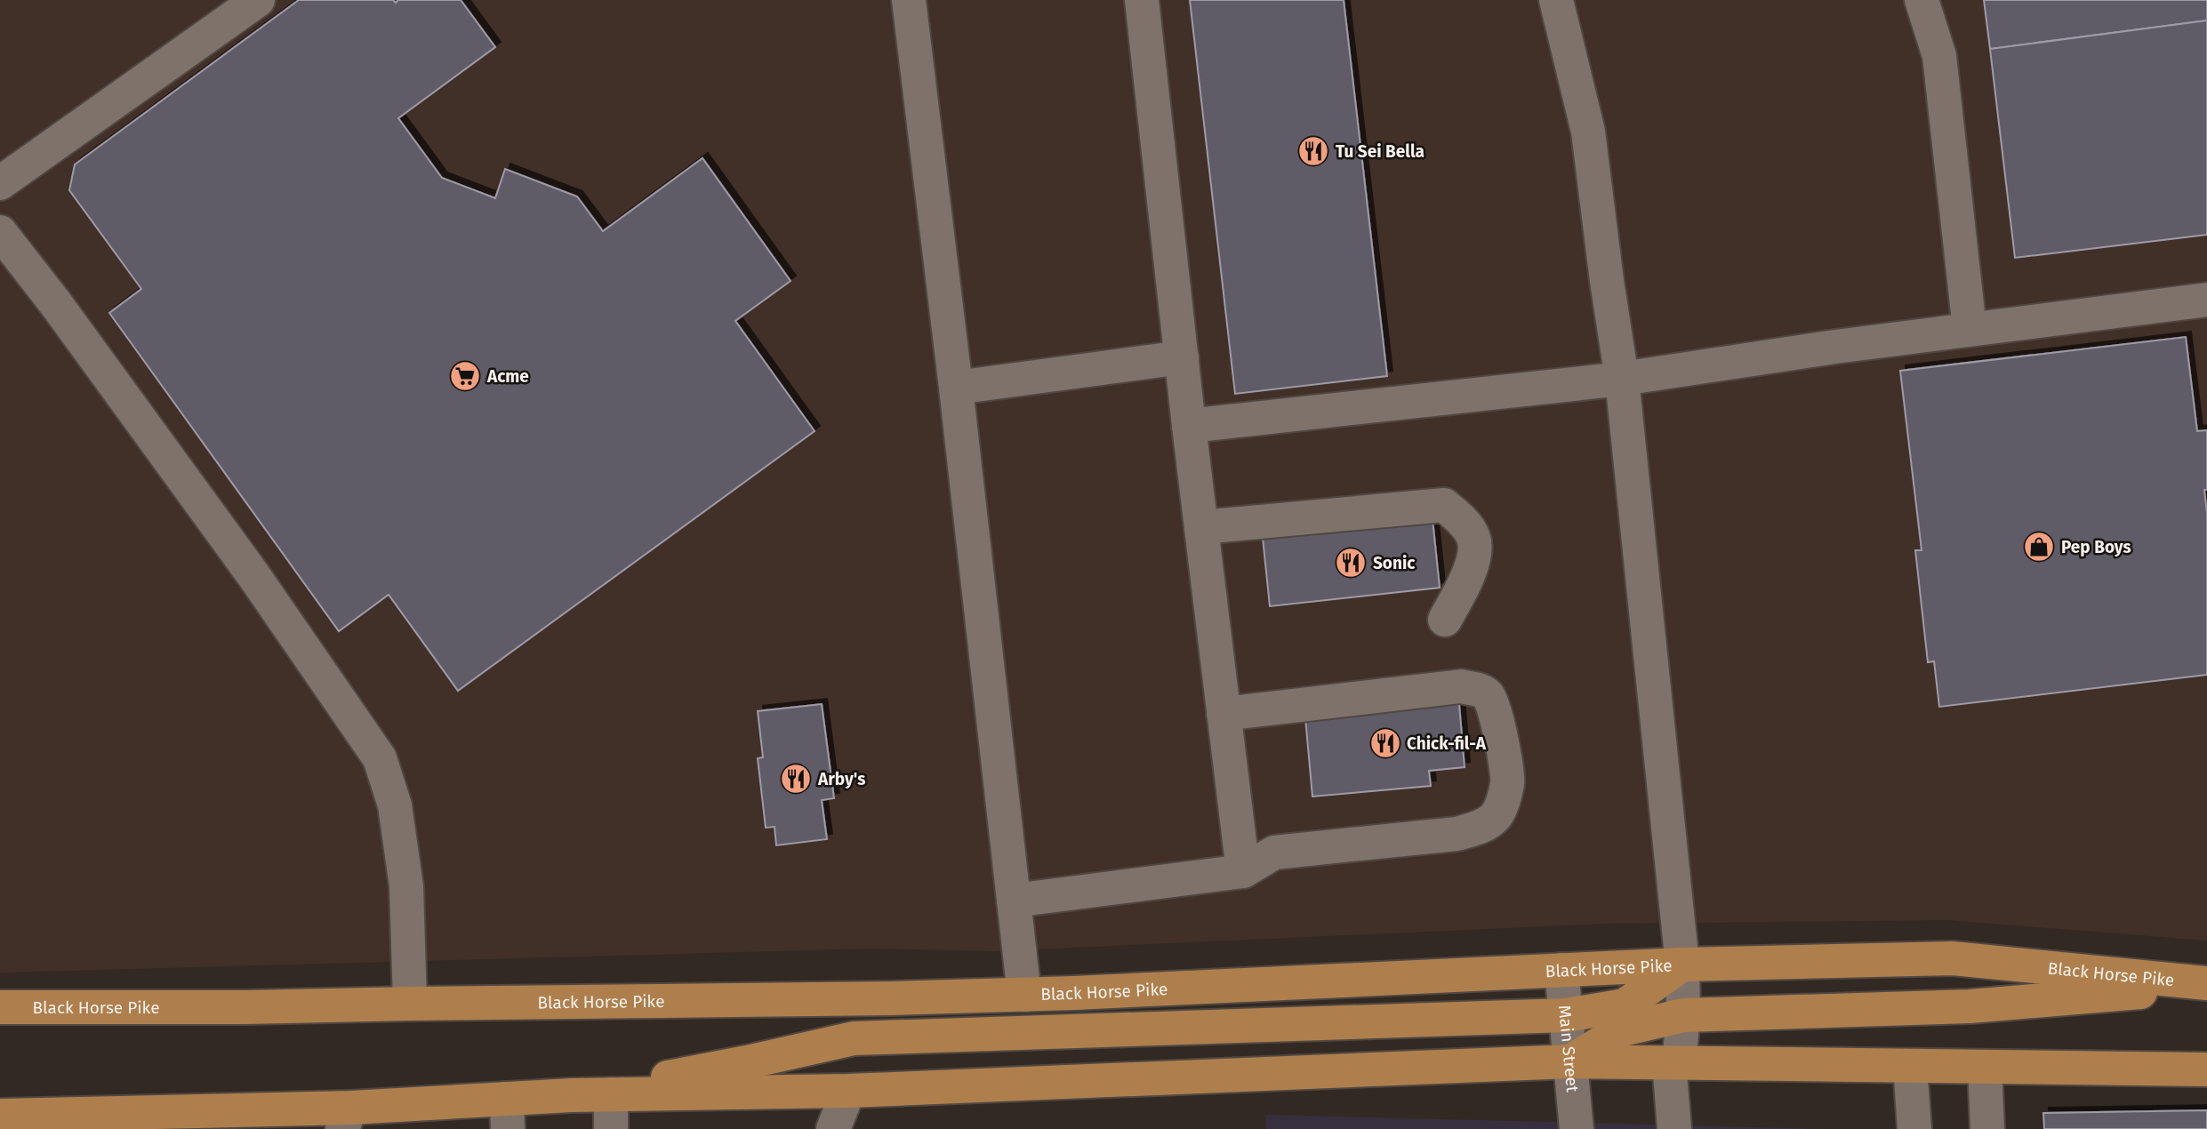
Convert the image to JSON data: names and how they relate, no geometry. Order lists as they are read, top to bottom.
{
  "streets": {
    "main road": ["Black Horse Pike"],
    "street": ["Main Street"]
  },
  "crossings": [
    ["Black Horse Pike", "Main Street"]
  ],
  "places": {
    "restaurant": [
      "Tu Sei Bella",
      "Sonic",
      "Chick-fil-A",
      "Arby's"
    ],
    "supermarket": ["Acme"],
    "shop": ["Pep Boys"]
  }
}
